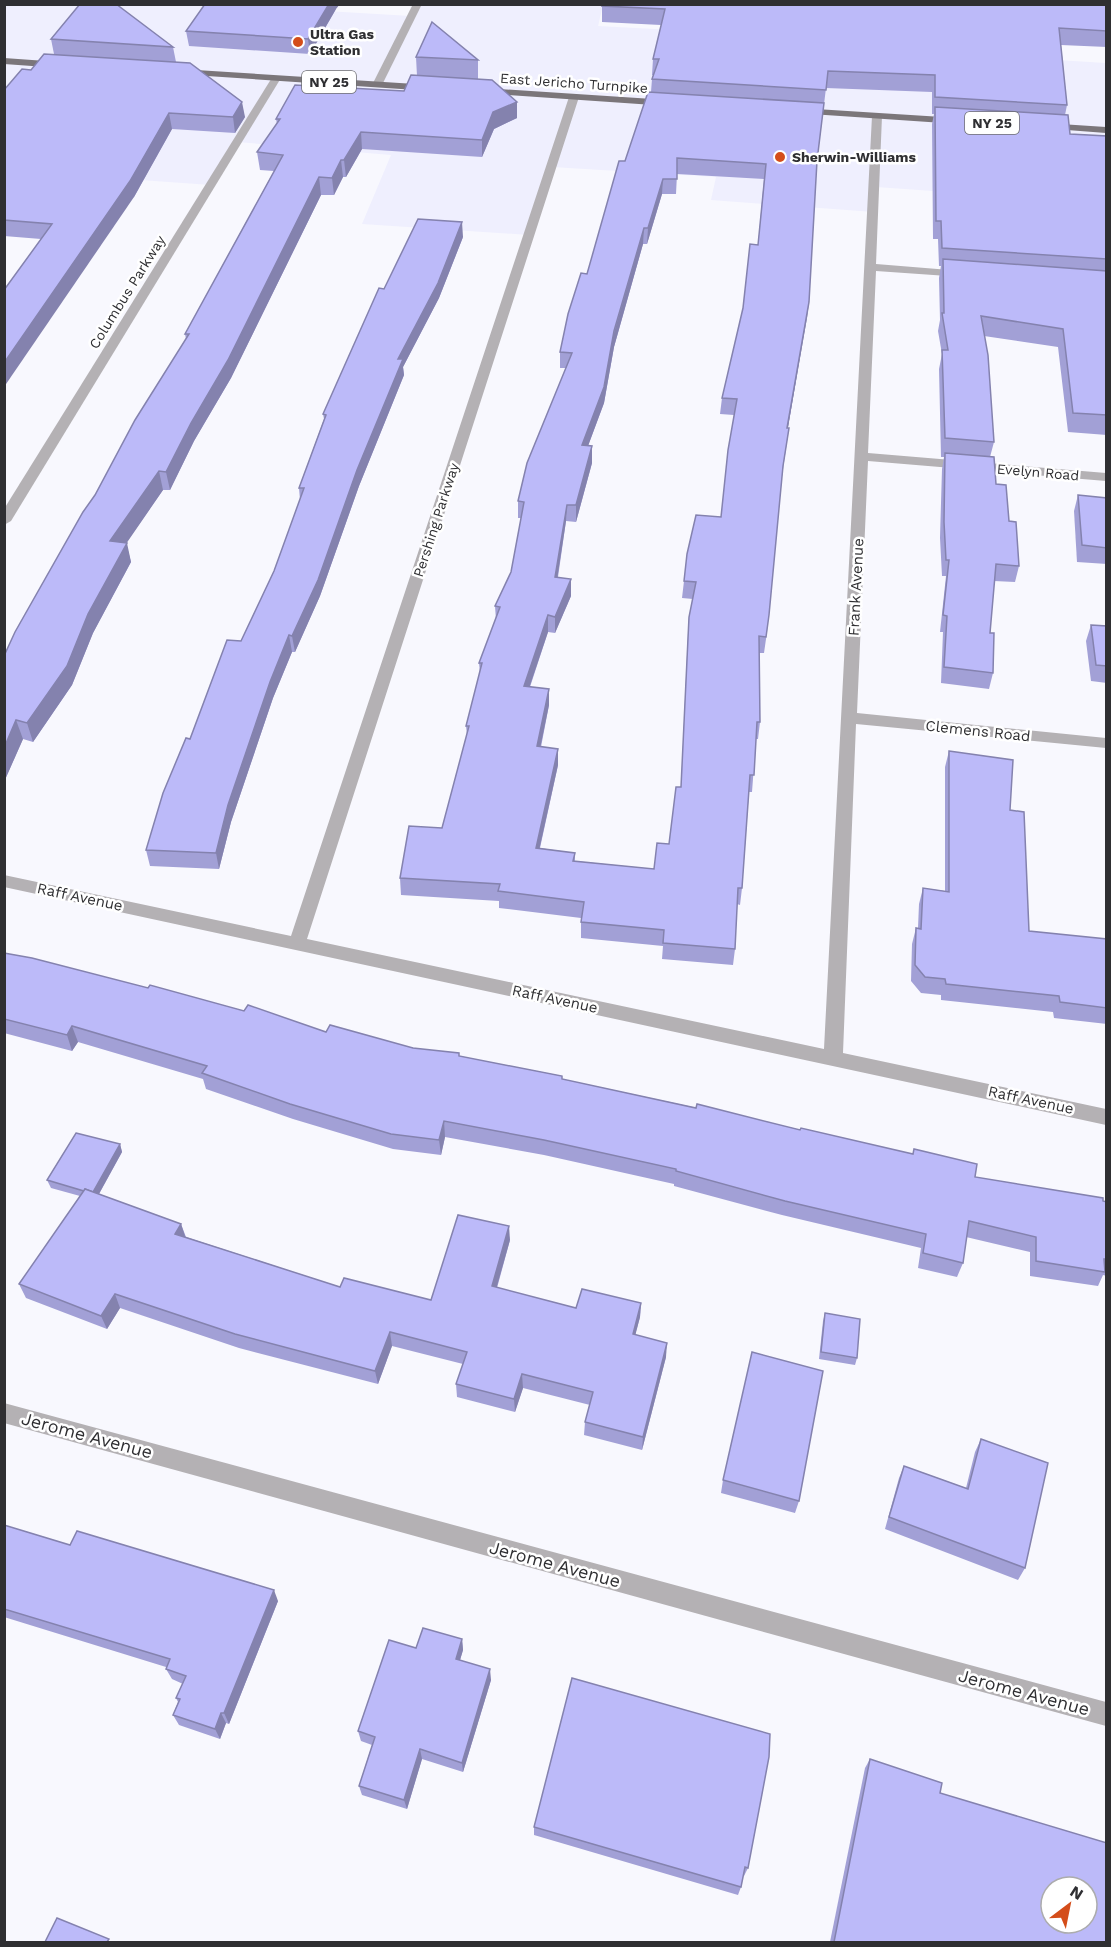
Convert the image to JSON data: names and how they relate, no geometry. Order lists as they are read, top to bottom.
{
  "streets": {
    "main road": ["NY 25", "East Jericho Turnpike"],
    "street": [
      "Columbus Parkway",
      "Evelyn Road",
      "Pershing Parkway",
      "Frank Avenue",
      "Clemens Road",
      "Raff Avenue",
      "Jerome Avenue"
    ]
  },
  "crossings": [
    ["NY 25", "Columbus Parkway"],
    ["NY 25", "Frank Avenue"],
    ["East Jericho Turnpike", "Pershing Parkway"],
    ["Evelyn Road", "Frank Avenue"],
    ["Pershing Parkway", "Raff Avenue"],
    ["Frank Avenue", "Clemens Road"],
    ["Frank Avenue", "Raff Avenue"]
  ],
  "places": ["Ultra Gas Station", "Sherwin-Williams"],
  "north": "top right"
}
